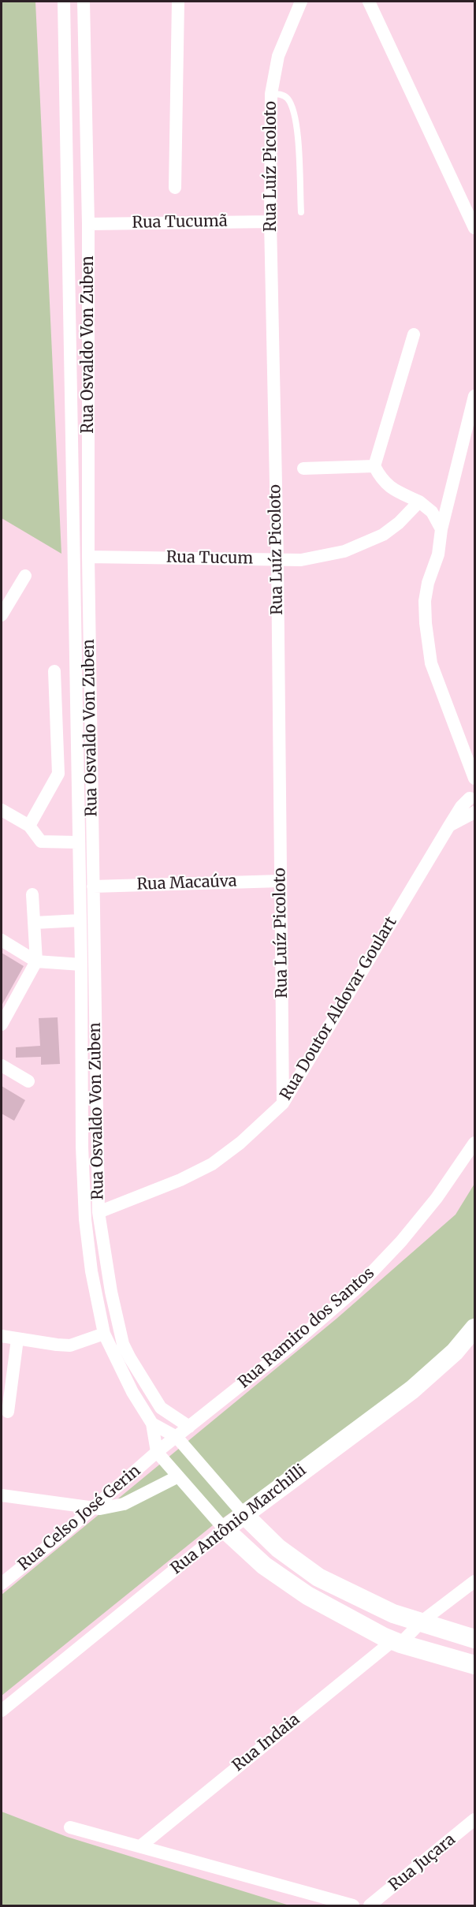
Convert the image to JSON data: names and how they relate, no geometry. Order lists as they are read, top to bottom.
{
  "streets": {
    "street": [
      "Rua Luíz Picoloto",
      "Rua Tucumã",
      "Rua Osvaldo Von Zuben",
      "Rua Tucum",
      "Rua Macaúva",
      "Rua Doutor Aldovar Goulart",
      "Rua Ramiro dos Santos",
      "Rua Celso José Gerin",
      "Rua Antônio Marchilli",
      "Rua Indaia",
      "Rua Juçara"
    ]
  },
  "crossings": [
    ["Rua Luíz Picoloto", "Rua Tucumã"],
    ["Rua Luíz Picoloto", "Rua Tucum"],
    ["Rua Luíz Picoloto", "Rua Macaúva"],
    ["Rua Luíz Picoloto", "Rua Doutor Aldovar Goulart"],
    ["Rua Tucumã", "Rua Osvaldo Von Zuben"],
    ["Rua Osvaldo Von Zuben", "Rua Tucum"],
    ["Rua Osvaldo Von Zuben", "Rua Macaúva"],
    ["Rua Osvaldo Von Zuben", "Rua Doutor Aldovar Goulart"],
    ["Rua Osvaldo Von Zuben", "Rua Ramiro dos Santos"],
    ["Rua Osvaldo Von Zuben", "Rua Celso José Gerin"],
    ["Rua Osvaldo Von Zuben", "Rua Antônio Marchilli"],
    ["Rua Osvaldo Von Zuben", "Rua Indaia"],
    ["Rua Ramiro dos Santos", "Rua Celso José Gerin"]
  ]
}
